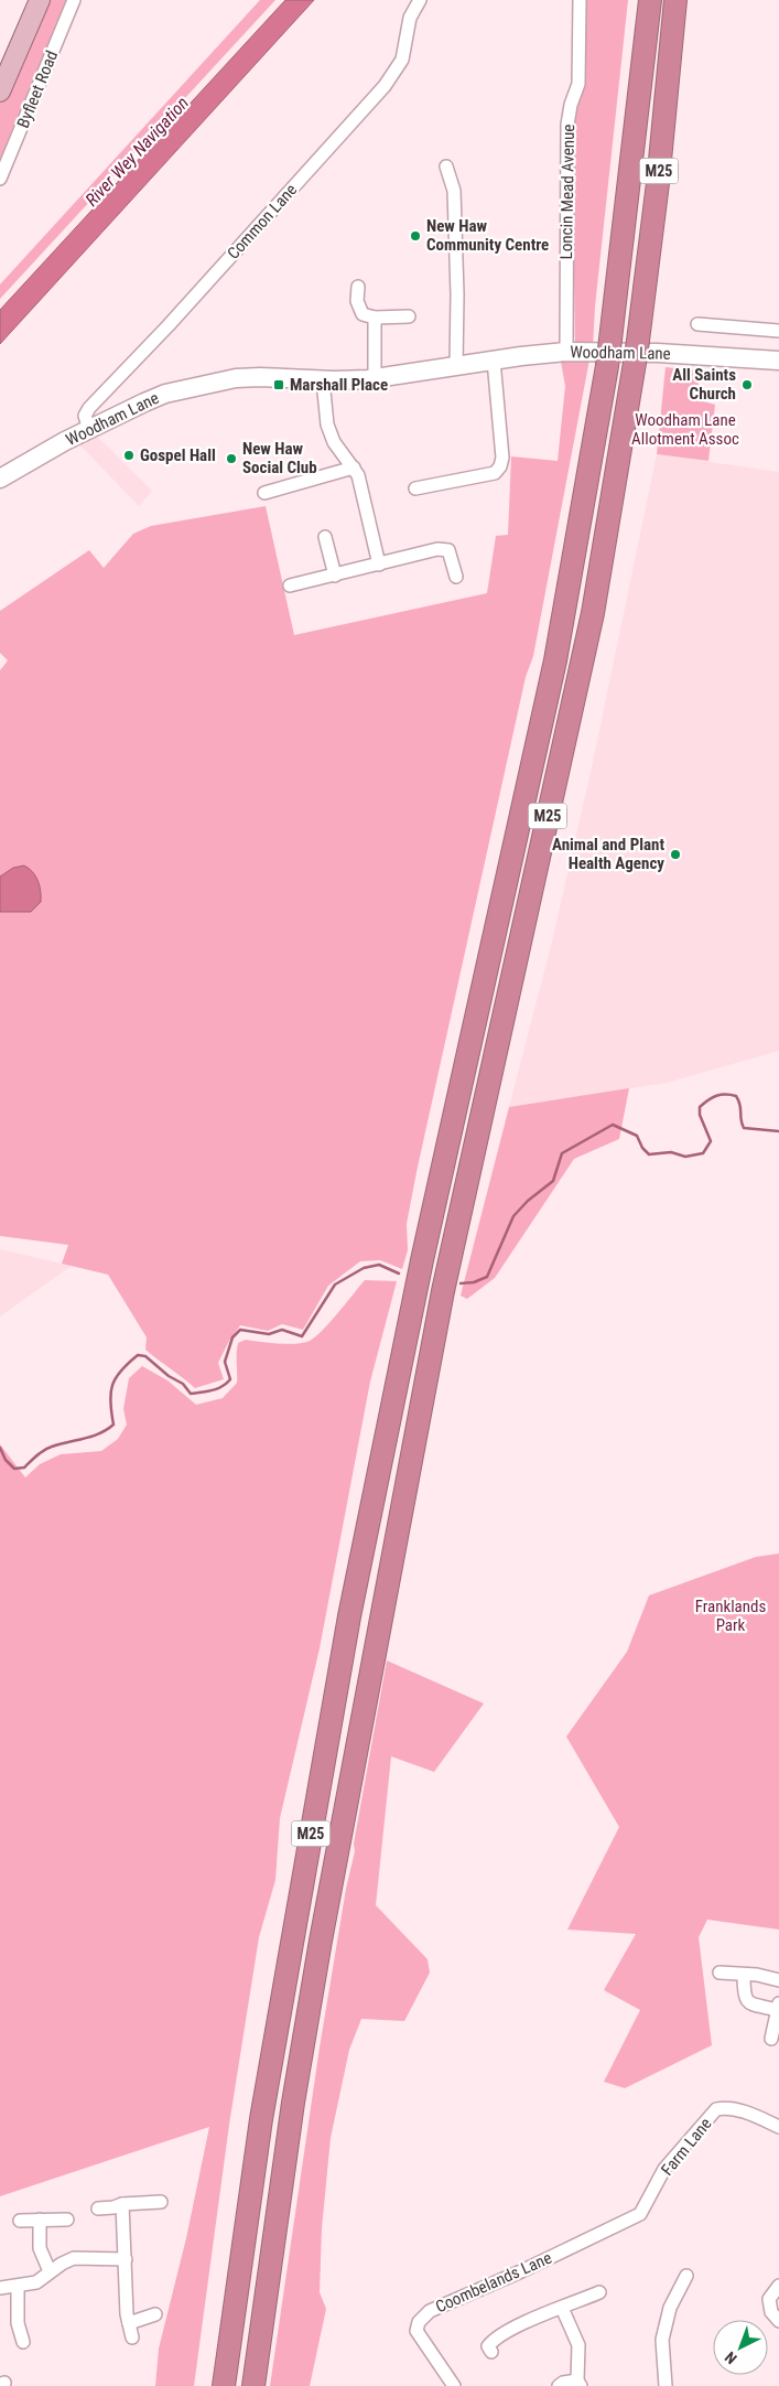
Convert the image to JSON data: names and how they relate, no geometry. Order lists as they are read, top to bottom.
{
  "streets": {
    "highway": ["M25"],
    "main road": ["Byfleet Road", "Woodham Lane"],
    "street": [
      "Loncin Mead Avenue",
      "Common Lane",
      "Farm Lane",
      "Coombelands Lane"
    ]
  },
  "crossings": [
    ["Loncin Mead Avenue", "Woodham Lane"],
    ["Common Lane", "Woodham Lane"],
    ["Farm Lane", "Coombelands Lane"]
  ],
  "water": ["River Wey Navigation"],
  "parks": ["Woodham Lane Allotment Assoc", "Franklands Park"],
  "places": {
    "other": [
      "New Haw Community Centre",
      "All Saints Church",
      "Gospel Hall",
      "New Haw Social Club",
      "Animal and Plant Health Agency"
    ],
    "transit": ["Marshall Place"]
  },
  "north": "bottom left"
}
